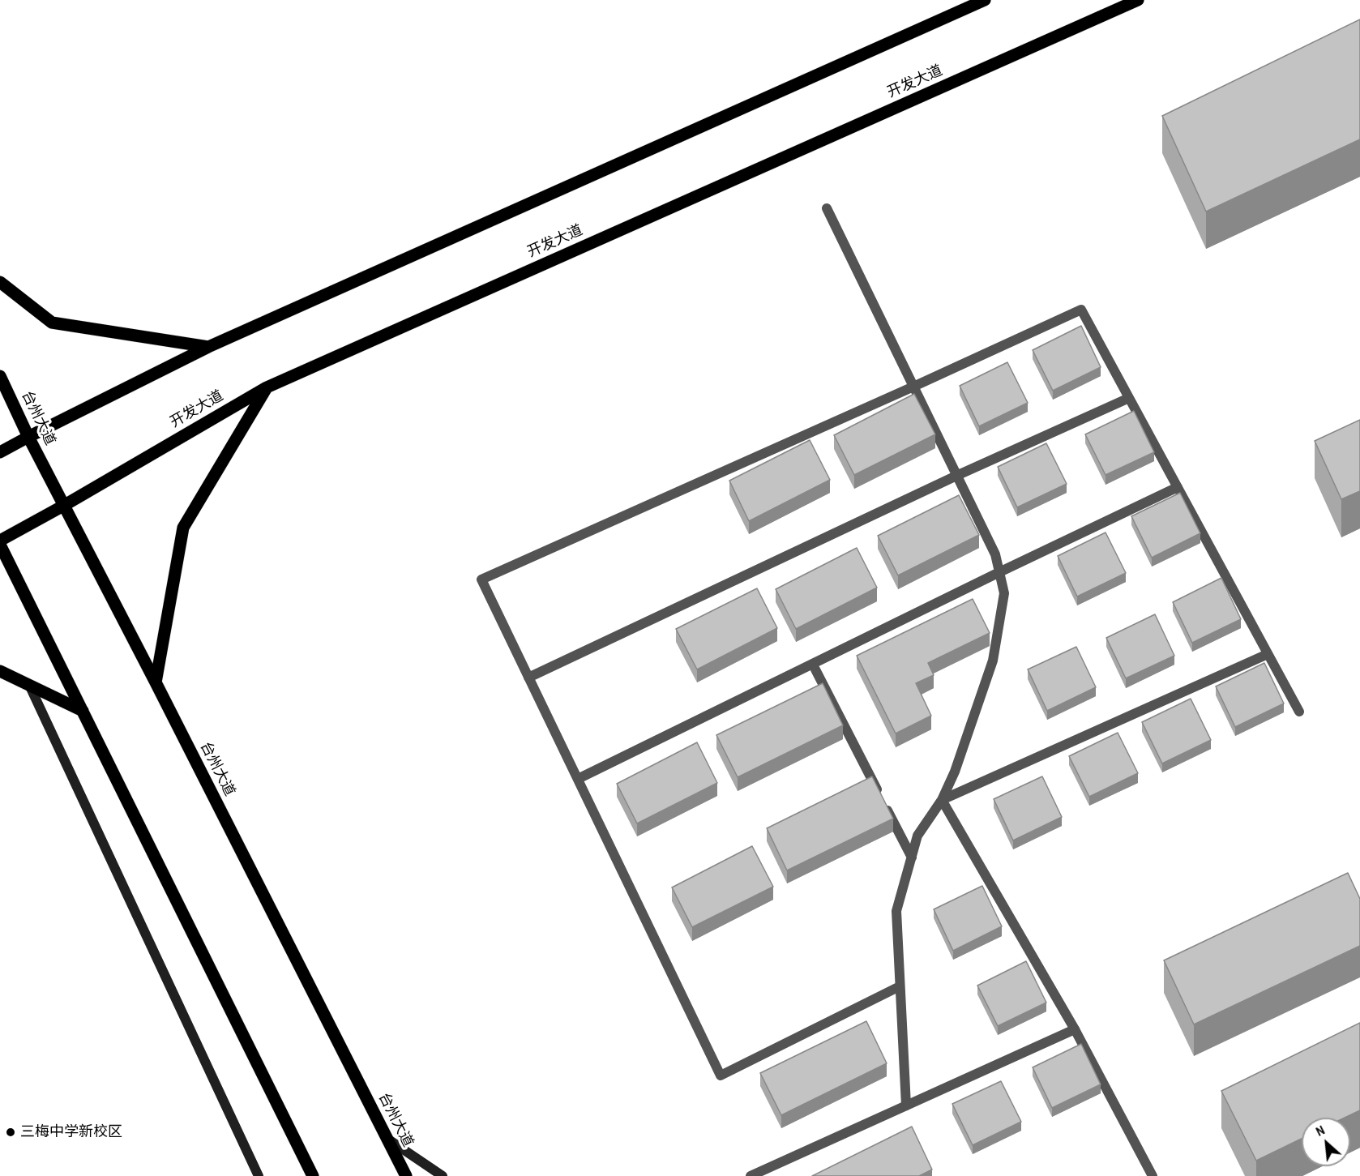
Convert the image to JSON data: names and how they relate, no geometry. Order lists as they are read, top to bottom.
{
  "streets": {
    "main road": ["开发大道", "台州大道"]
  },
  "crossings": [
    ["开发大道", "台州大道"]
  ],
  "places": ["三梅中学新校区"],
  "north": "top left"
}
